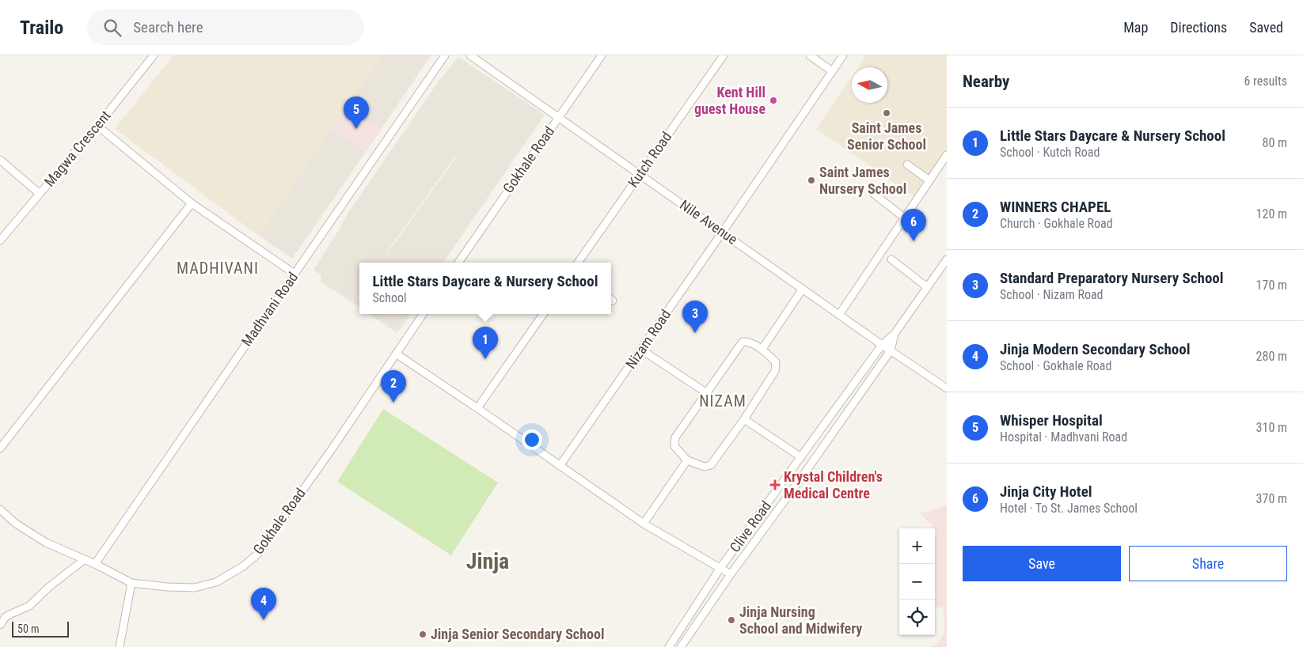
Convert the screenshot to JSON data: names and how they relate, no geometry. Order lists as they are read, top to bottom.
{
  "streets": {
    "street": [
      "Magwa Crescent",
      "Gokhale Road",
      "Kutch Road",
      "Nile Avenue",
      "Madhvani Road",
      "Nizam Road",
      "Clive Road"
    ]
  },
  "crossings": [
    ["Gokhale Road", "Nile Avenue"],
    ["Gokhale Road", "Madhvani Road"],
    ["Kutch Road", "Nile Avenue"],
    ["Nile Avenue", "Nizam Road"],
    ["Nile Avenue", "Clive Road"]
  ],
  "districts": ["MADHIVANI", "NIZAM", "Jinja"],
  "places": {
    "other": [
      "Kent Hill guest House",
      "Saint James Senior School",
      "Saint James Nursery School",
      "Jinja Nursing School and Midwifery",
      "Jinja Senior Secondary School"
    ],
    "health": ["Krystal Children's Medical Centre"]
  },
  "scale_bar": "50 m",
  "north": "left",
  "page": {
    "header": "Trailo",
    "search": "Search here",
    "nav": ["Map", "Directions", "Saved"],
    "heading": ["Nearby", "6 results"],
    "pins": [
      "5",
      "6",
      "3",
      "1",
      "2",
      "4"
    ],
    "list": [
      {
        "mark": "1",
        "name": "Little Stars Daycare & Nursery School",
        "note": "School · Kutch Road",
        "value": "80 m"
      },
      {
        "mark": "2",
        "name": "WINNERS CHAPEL",
        "note": "Church · Gokhale Road",
        "value": "120 m"
      },
      {
        "mark": "3",
        "name": "Standard Preparatory Nursery School",
        "note": "School · Nizam Road",
        "value": "170 m"
      },
      {
        "mark": "4",
        "name": "Jinja Modern Secondary School",
        "note": "School · Gokhale Road",
        "value": "280 m"
      },
      {
        "mark": "5",
        "name": "Whisper Hospital",
        "note": "Hospital · Madhvani Road",
        "value": "310 m"
      },
      {
        "mark": "6",
        "name": "Jinja City Hotel",
        "note": "Hotel · To St. James School",
        "value": "370 m"
      }
    ],
    "popup": ["Little Stars Daycare & Nursery School", "School"],
    "map_buttons": ["+", "−"],
    "buttons": ["Save", "Share"],
    "scale": "50 m"
  }
}
